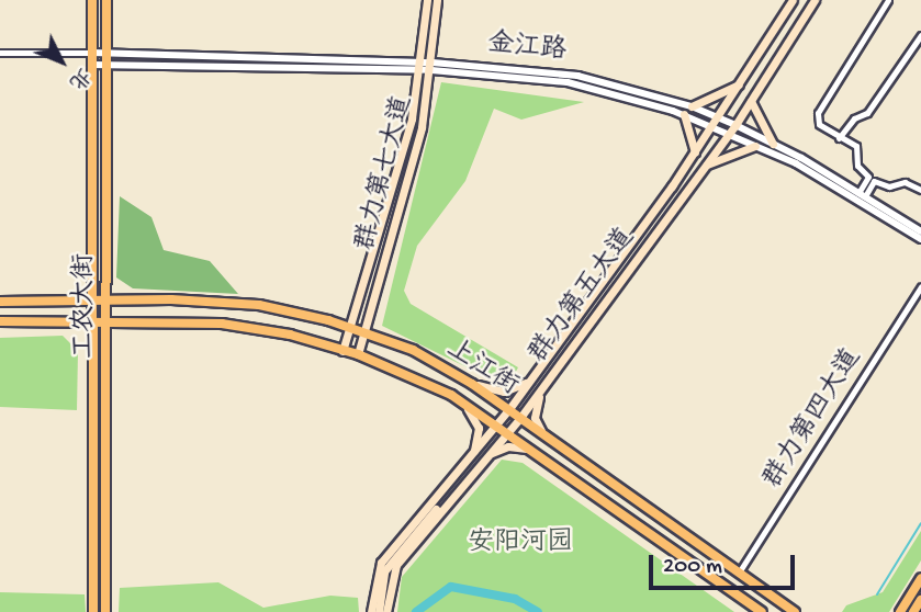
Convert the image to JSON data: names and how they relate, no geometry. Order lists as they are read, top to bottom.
{
  "streets": {
    "main road": [
      "群力第七大道",
      "群力第五大道",
      "工农大街",
      "上江街"
    ],
    "street": ["金江路", "群力第四大道"]
  },
  "crossings": [
    ["金江路", "群力第七大道"],
    ["金江路", "群力第五大道"],
    ["金江路", "工农大街"],
    ["群力第七大道", "上江街"],
    ["群力第五大道", "上江街"],
    ["工农大街", "上江街"],
    ["上江街", "群力第四大道"]
  ],
  "parks": ["安阳河园"],
  "scale_bar": "200 m",
  "north": "bottom right"
}
